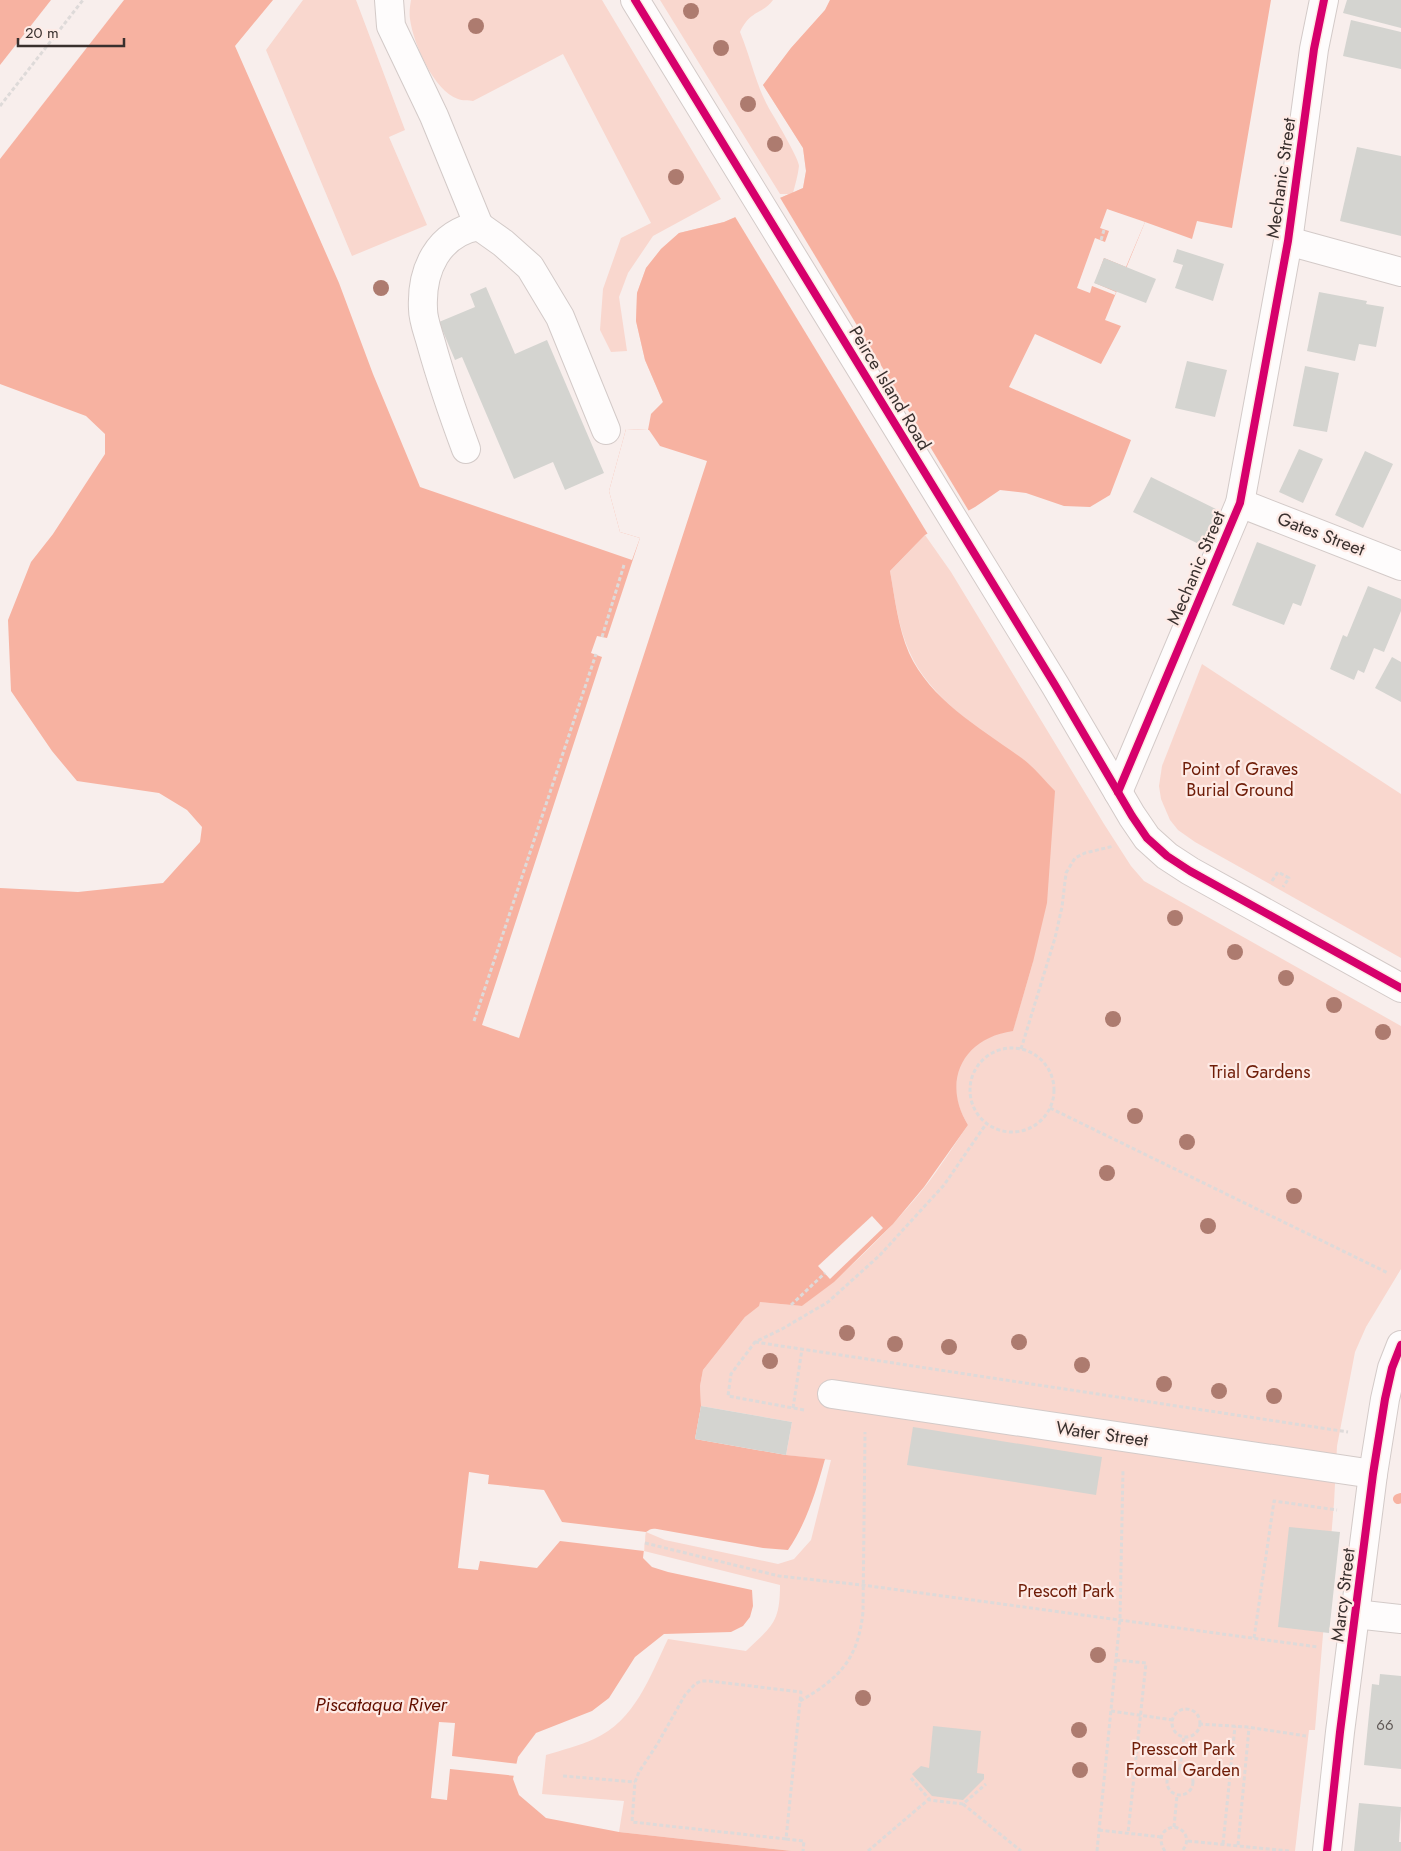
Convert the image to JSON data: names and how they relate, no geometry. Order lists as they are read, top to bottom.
{
  "streets": {
    "street": [
      "Mechanic Street",
      "Peirce Island Road",
      "Gates Street",
      "Water Street",
      "Marcy Street"
    ]
  },
  "crossings": [
    ["Mechanic Street", "Peirce Island Road"],
    ["Mechanic Street", "Gates Street"],
    ["Water Street", "Marcy Street"]
  ],
  "water": ["Piscataqua River"],
  "parks": [
    "Point of Graves Burial Ground",
    "Trial Gardens",
    "Prescott Park",
    "Presscott Park Formal Garden"
  ],
  "house_numbers": ["66"],
  "scale_bar": "20 m"
}
